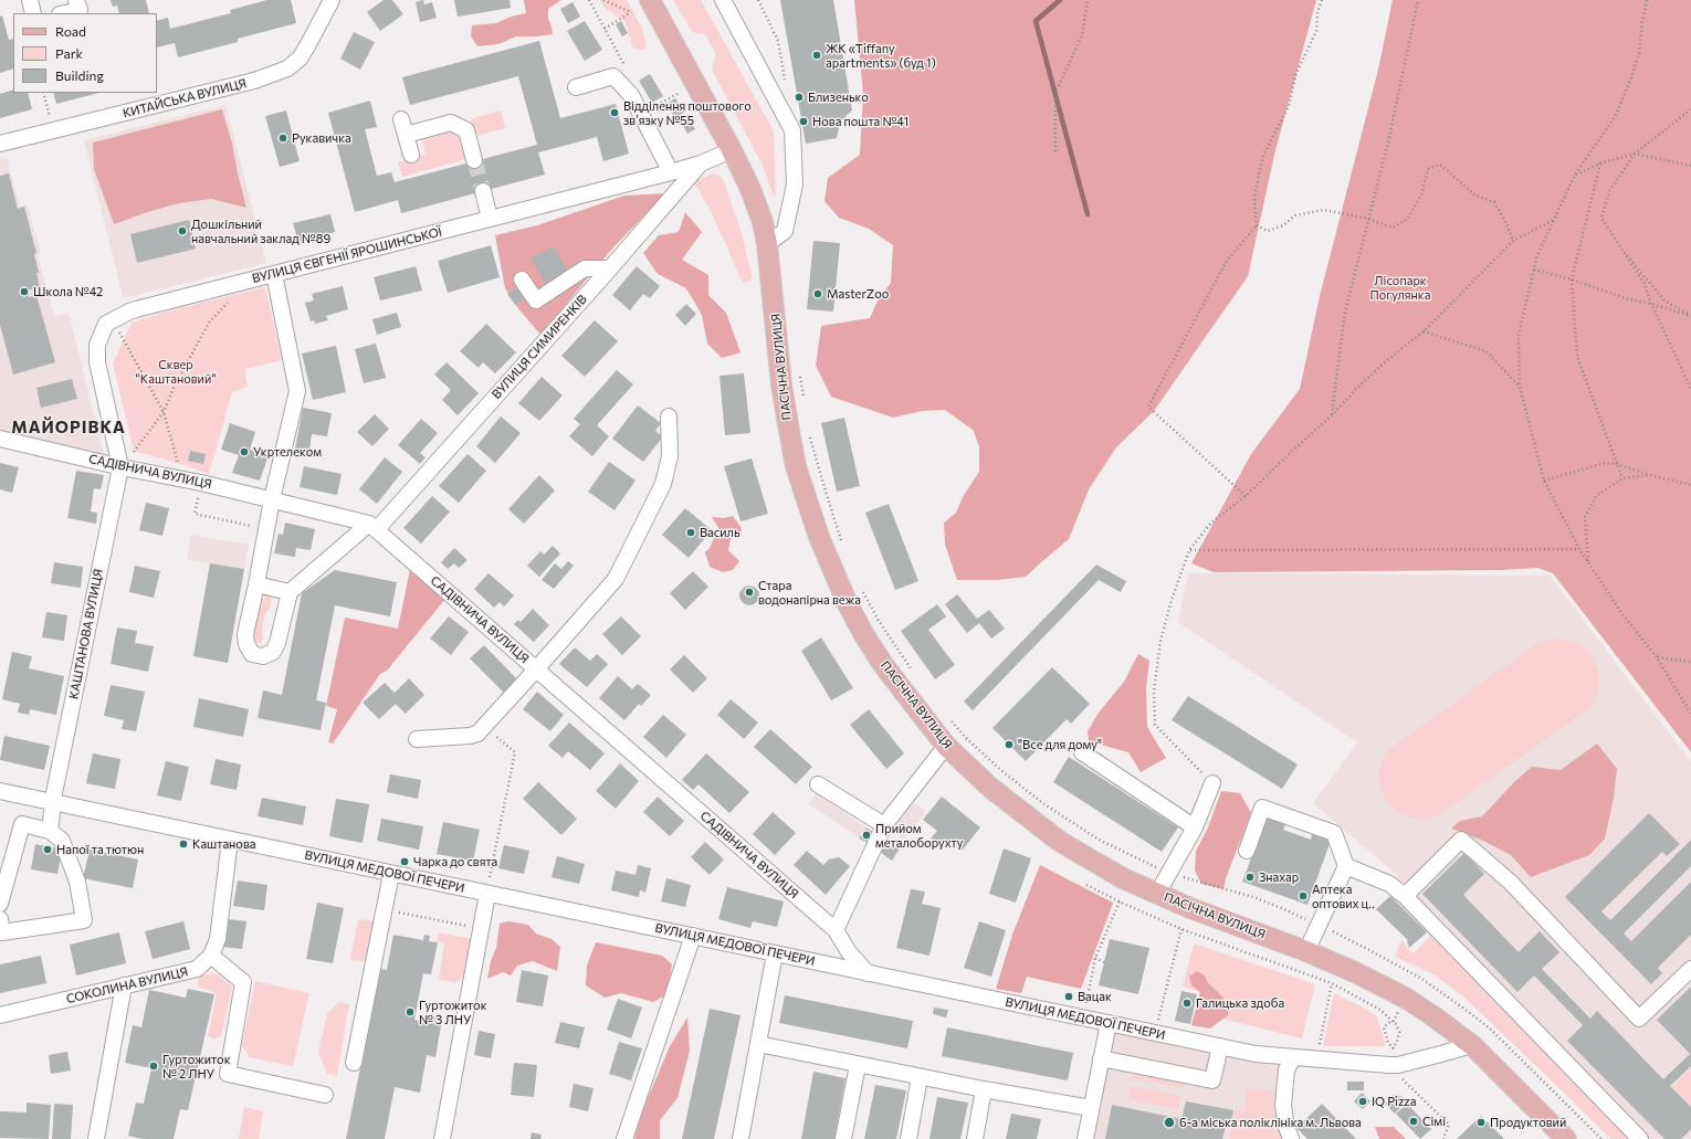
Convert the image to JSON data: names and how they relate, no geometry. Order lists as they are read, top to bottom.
{
  "streets": {
    "main road": ["ПАСІЧНА ВУЛИЦЯ"],
    "street": [
      "КИТАЙСЬКА ВУЛИЦЯ",
      "ВУЛИЦЯ ЄВГЕНІЇ ЯРОШИНСЬКОЇ",
      "ВУЛИЦЯ СИМИРЕНКІВ",
      "САДІВНИЧА ВУЛИЦЯ",
      "КАШТАНОВА ВУЛИЦЯ",
      "ВУЛИЦЯ МЕДОВОЇ ПЕЧЕРИ",
      "СОКОЛИНА ВУЛИЦЯ"
    ]
  },
  "crossings": [
    ["ВУЛИЦЯ ЄВГЕНІЇ ЯРОШИНСЬКОЇ", "ВУЛИЦЯ СИМИРЕНКІВ"],
    ["ВУЛИЦЯ ЄВГЕНІЇ ЯРОШИНСЬКОЇ", "ПАСІЧНА ВУЛИЦЯ"],
    ["ВУЛИЦЯ ЄВГЕНІЇ ЯРОШИНСЬКОЇ", "САДІВНИЧА ВУЛИЦЯ"],
    ["ВУЛИЦЯ ЄВГЕНІЇ ЯРОШИНСЬКОЇ", "КАШТАНОВА ВУЛИЦЯ"],
    ["ВУЛИЦЯ СИМИРЕНКІВ", "САДІВНИЧА ВУЛИЦЯ"],
    ["ПАСІЧНА ВУЛИЦЯ", "ВУЛИЦЯ МЕДОВОЇ ПЕЧЕРИ"],
    ["САДІВНИЧА ВУЛИЦЯ", "КАШТАНОВА ВУЛИЦЯ"],
    ["САДІВНИЧА ВУЛИЦЯ", "ВУЛИЦЯ МЕДОВОЇ ПЕЧЕРИ"],
    ["КАШТАНОВА ВУЛИЦЯ", "ВУЛИЦЯ МЕДОВОЇ ПЕЧЕРИ"]
  ],
  "districts": ["МАЙОРІВКА"],
  "parks": ["Лісопарк Погулянка", "Сквер “Каштановий“"],
  "places": [
    "ЖК «Tiffany apartments» (буд 1)",
    "Близенько",
    "Відділення поштового зв’язку №55",
    "Нова пошта №41",
    "Рукавичка",
    "Дошкільний навчальний заклад №89",
    "Школа №42",
    "MasterZoo",
    "Укртелеком",
    "Василь",
    "Стара водонапірна вежа",
    "\"Все для дому\"",
    "Прийом металоборухту",
    "Каштанова",
    "Напої та тютюн",
    "Чарка до свята",
    "Знахар",
    "Аптека оптових ц‥",
    "Вацак",
    "Галицька здоба",
    "Гуртожиток № 3 ЛНУ",
    "Гуртожиток № 2 ЛНУ",
    "IQ Pizza",
    "Сімі",
    "6-а міська поліклініка м. Львова",
    "Продуктовий"
  ],
  "legend": ["Road", "Park", "Building"]
}
